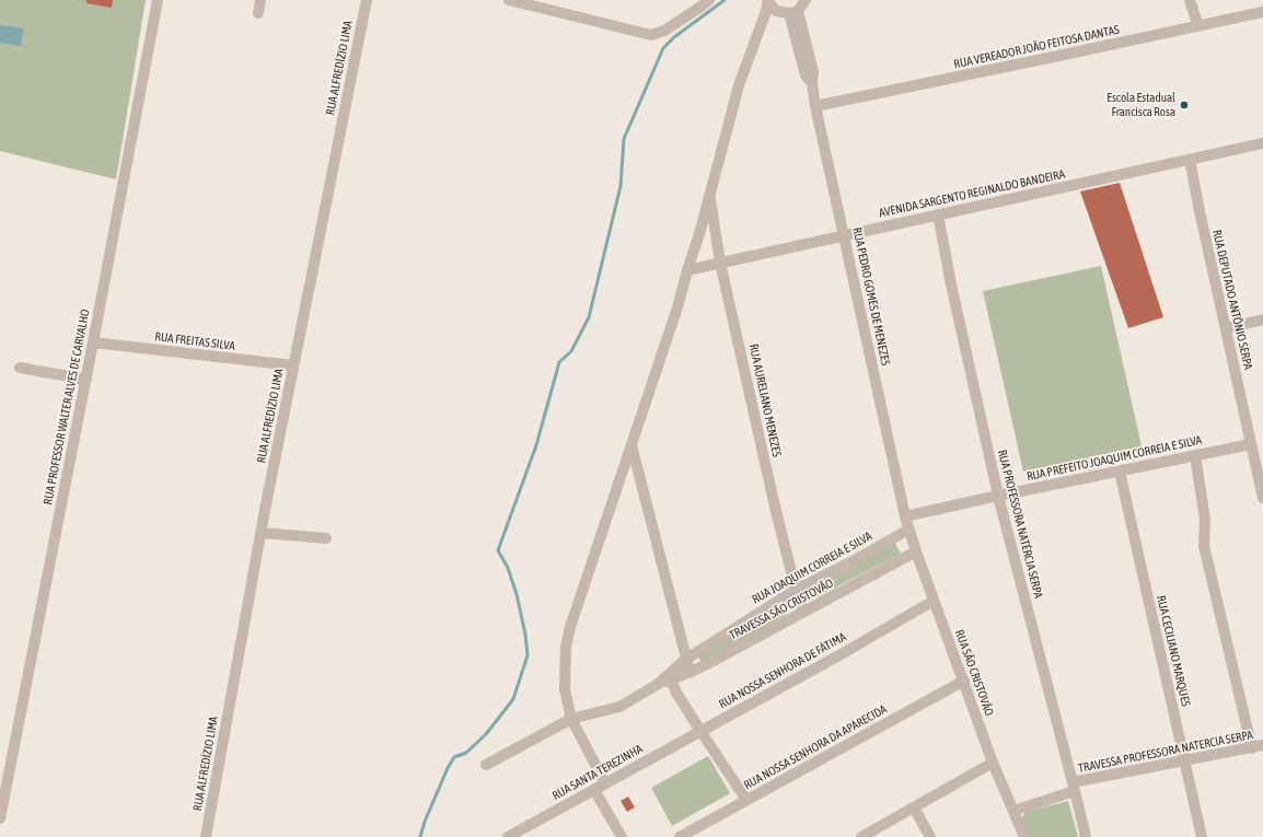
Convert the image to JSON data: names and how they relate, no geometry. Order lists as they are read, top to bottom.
{
  "streets": {
    "street": [
      "RUA VEREADOR JOÃO FEITOSA DANTAS",
      "RUA ALFREDÍZIO LIMA",
      "AVENIDA SARGENTO REGINALDO BANDEIRA",
      "RUA PEDRO GOMES DE MENEZES",
      "RUA DEPUTADO ANTÔNIO SERPA",
      "RUA FREITAS SILVA",
      "RUA AURELIANO MENEZES",
      "RUA PROFESSOR WALTER ALVES DE CARVALHO",
      "RUA PREFEITO JOAQUIM CORREIA E SILVA",
      "RUA PROFESSORA NATÉRCIA SERPA",
      "RUA JOAQUIM CORREIA E SILVA",
      "TRAVESSA SÃO CRISTOVÃO",
      "RUA CECILIANO MARQUES",
      "RUA NOSSA SENHORA DE FÁTIMA",
      "RUA SÃO CRISTOVÃO",
      "RUA NOSSA SENHORA DA APARECIDA",
      "TRAVESSA PROFESSORA NATERCIA SERPA",
      "RUA SANTA TEREZINHA"
    ]
  },
  "crossings": [
    ["RUA VEREADOR JOÃO FEITOSA DANTAS", "RUA PEDRO GOMES DE MENEZES"],
    ["RUA ALFREDÍZIO LIMA", "RUA FREITAS SILVA"],
    ["AVENIDA SARGENTO REGINALDO BANDEIRA", "RUA PEDRO GOMES DE MENEZES"],
    ["AVENIDA SARGENTO REGINALDO BANDEIRA", "RUA DEPUTADO ANTÔNIO SERPA"],
    ["AVENIDA SARGENTO REGINALDO BANDEIRA", "RUA AURELIANO MENEZES"],
    ["AVENIDA SARGENTO REGINALDO BANDEIRA", "RUA PROFESSORA NATÉRCIA SERPA"],
    ["RUA PEDRO GOMES DE MENEZES", "RUA PREFEITO JOAQUIM CORREIA E SILVA"],
    ["RUA PEDRO GOMES DE MENEZES", "RUA SÃO CRISTOVÃO"],
    ["RUA DEPUTADO ANTÔNIO SERPA", "RUA PREFEITO JOAQUIM CORREIA E SILVA"],
    ["RUA FREITAS SILVA", "RUA PROFESSOR WALTER ALVES DE CARVALHO"],
    ["RUA AURELIANO MENEZES", "RUA JOAQUIM CORREIA E SILVA"],
    ["RUA AURELIANO MENEZES", "TRAVESSA SÃO CRISTOVÃO"],
    ["RUA PREFEITO JOAQUIM CORREIA E SILVA", "RUA PROFESSORA NATÉRCIA SERPA"],
    ["RUA PREFEITO JOAQUIM CORREIA E SILVA", "RUA CECILIANO MARQUES"],
    ["RUA PREFEITO JOAQUIM CORREIA E SILVA", "RUA SÃO CRISTOVÃO"],
    ["RUA PROFESSORA NATÉRCIA SERPA", "TRAVESSA PROFESSORA NATERCIA SERPA"],
    ["RUA JOAQUIM CORREIA E SILVA", "TRAVESSA SÃO CRISTOVÃO"],
    ["RUA JOAQUIM CORREIA E SILVA", "RUA SÃO CRISTOVÃO"],
    ["TRAVESSA SÃO CRISTOVÃO", "RUA SÃO CRISTOVÃO"],
    ["RUA CECILIANO MARQUES", "TRAVESSA PROFESSORA NATERCIA SERPA"],
    ["RUA NOSSA SENHORA DE FÁTIMA", "RUA SÃO CRISTOVÃO"],
    ["RUA NOSSA SENHORA DE FÁTIMA", "RUA SANTA TEREZINHA"],
    ["RUA SÃO CRISTOVÃO", "RUA NOSSA SENHORA DA APARECIDA"],
    ["RUA SÃO CRISTOVÃO", "TRAVESSA PROFESSORA NATERCIA SERPA"]
  ],
  "places": ["Escola Estadual Francisca Rosa"]
}
